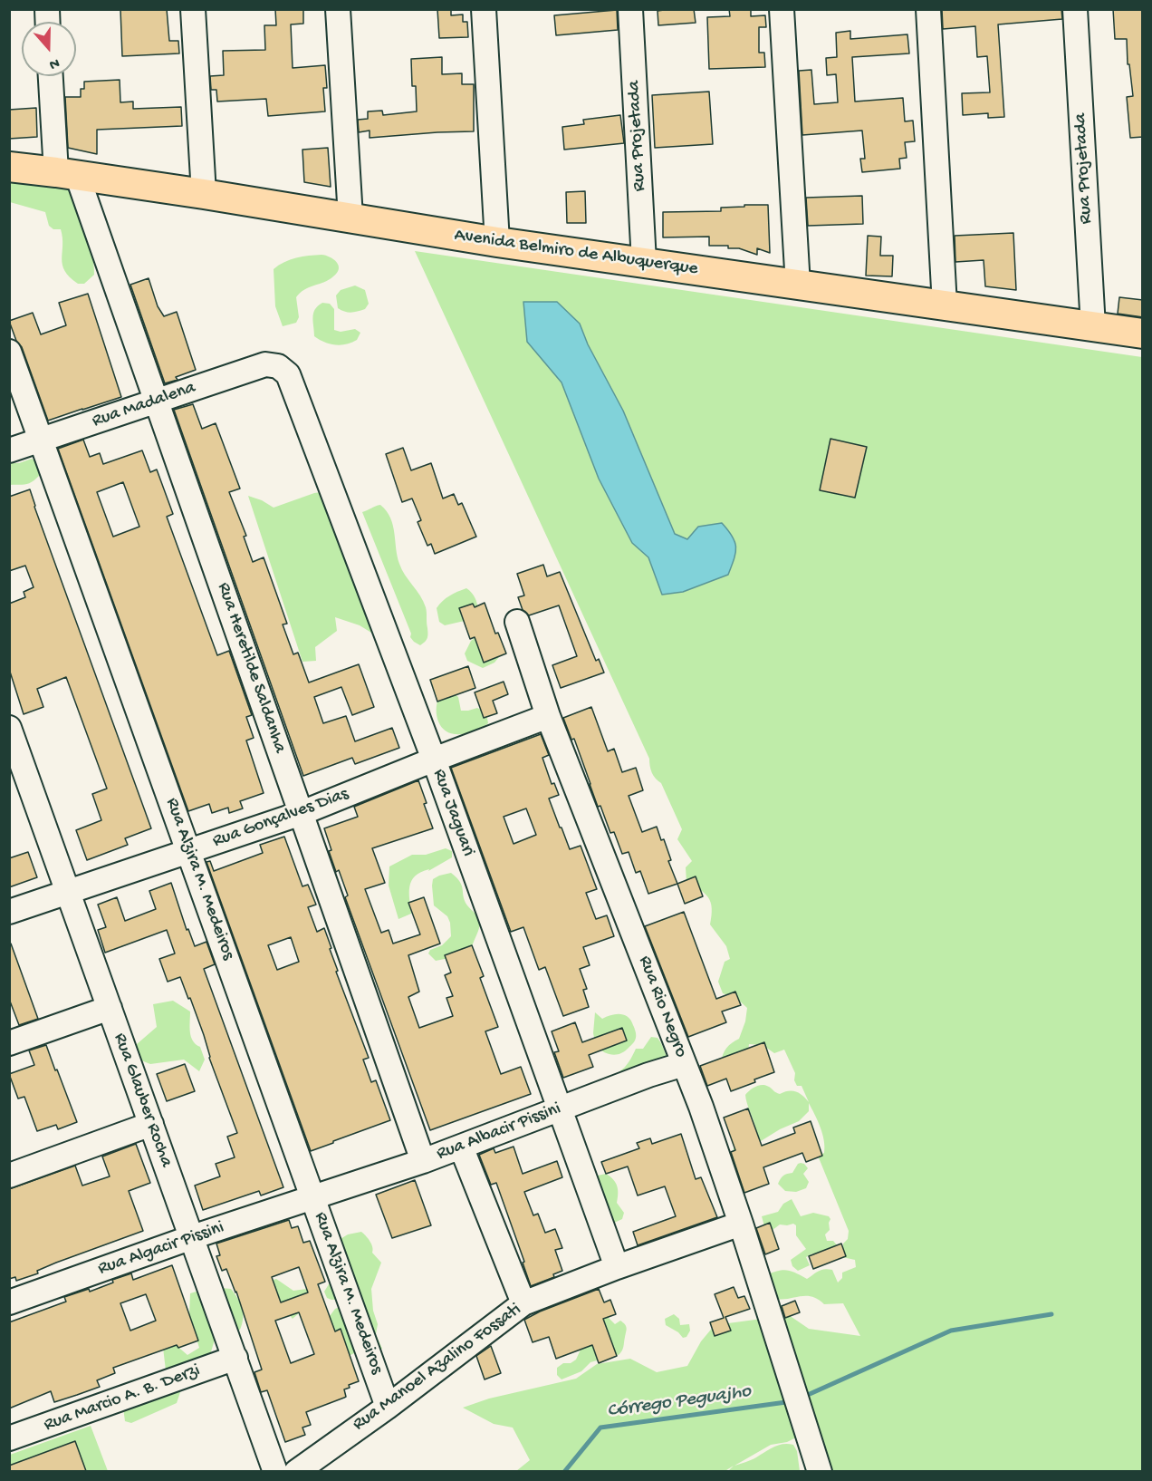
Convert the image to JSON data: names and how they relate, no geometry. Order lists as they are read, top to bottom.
{
  "streets": {
    "main road": ["Avenida Belmiro de Albuquerque"],
    "street": [
      "Rua Projetada",
      "Rua Madalena",
      "Rua Heretilde Saldanha",
      "Rua Jaguari",
      "Rua Gonçalves Dias",
      "Rua Alzira M. Medeiros",
      "Rua Rio Negro",
      "Rua Glauber Rocha",
      "Rua Albacir Pissini",
      "Rua Algacir Pissini",
      "Rua Manoel Azalino Fossati",
      "Rua Marcio A. B. Derzi"
    ]
  },
  "crossings": [
    ["Rua Projetada", "Avenida Belmiro de Albuquerque"],
    ["Avenida Belmiro de Albuquerque", "Rua Heretilde Saldanha"],
    ["Rua Madalena", "Rua Heretilde Saldanha"],
    ["Rua Madalena", "Rua Jaguari"],
    ["Rua Madalena", "Rua Alzira M. Medeiros"],
    ["Rua Heretilde Saldanha", "Rua Gonçalves Dias"],
    ["Rua Heretilde Saldanha", "Rua Albacir Pissini"],
    ["Rua Jaguari", "Rua Gonçalves Dias"],
    ["Rua Jaguari", "Rua Albacir Pissini"],
    ["Rua Jaguari", "Rua Manoel Azalino Fossati"],
    ["Rua Gonçalves Dias", "Rua Alzira M. Medeiros"],
    ["Rua Gonçalves Dias", "Rua Rio Negro"],
    ["Rua Gonçalves Dias", "Rua Glauber Rocha"],
    ["Rua Alzira M. Medeiros", "Rua Albacir Pissini"],
    ["Rua Alzira M. Medeiros", "Rua Algacir Pissini"],
    ["Rua Alzira M. Medeiros", "Rua Manoel Azalino Fossati"],
    ["Rua Rio Negro", "Rua Albacir Pissini"],
    ["Rua Rio Negro", "Rua Manoel Azalino Fossati"],
    ["Rua Glauber Rocha", "Rua Algacir Pissini"],
    ["Rua Glauber Rocha", "Rua Marcio A. B. Derzi"],
    ["Rua Albacir Pissini", "Rua Algacir Pissini"]
  ],
  "water": ["Córrego Peguajho"],
  "north": "bottom"
}
